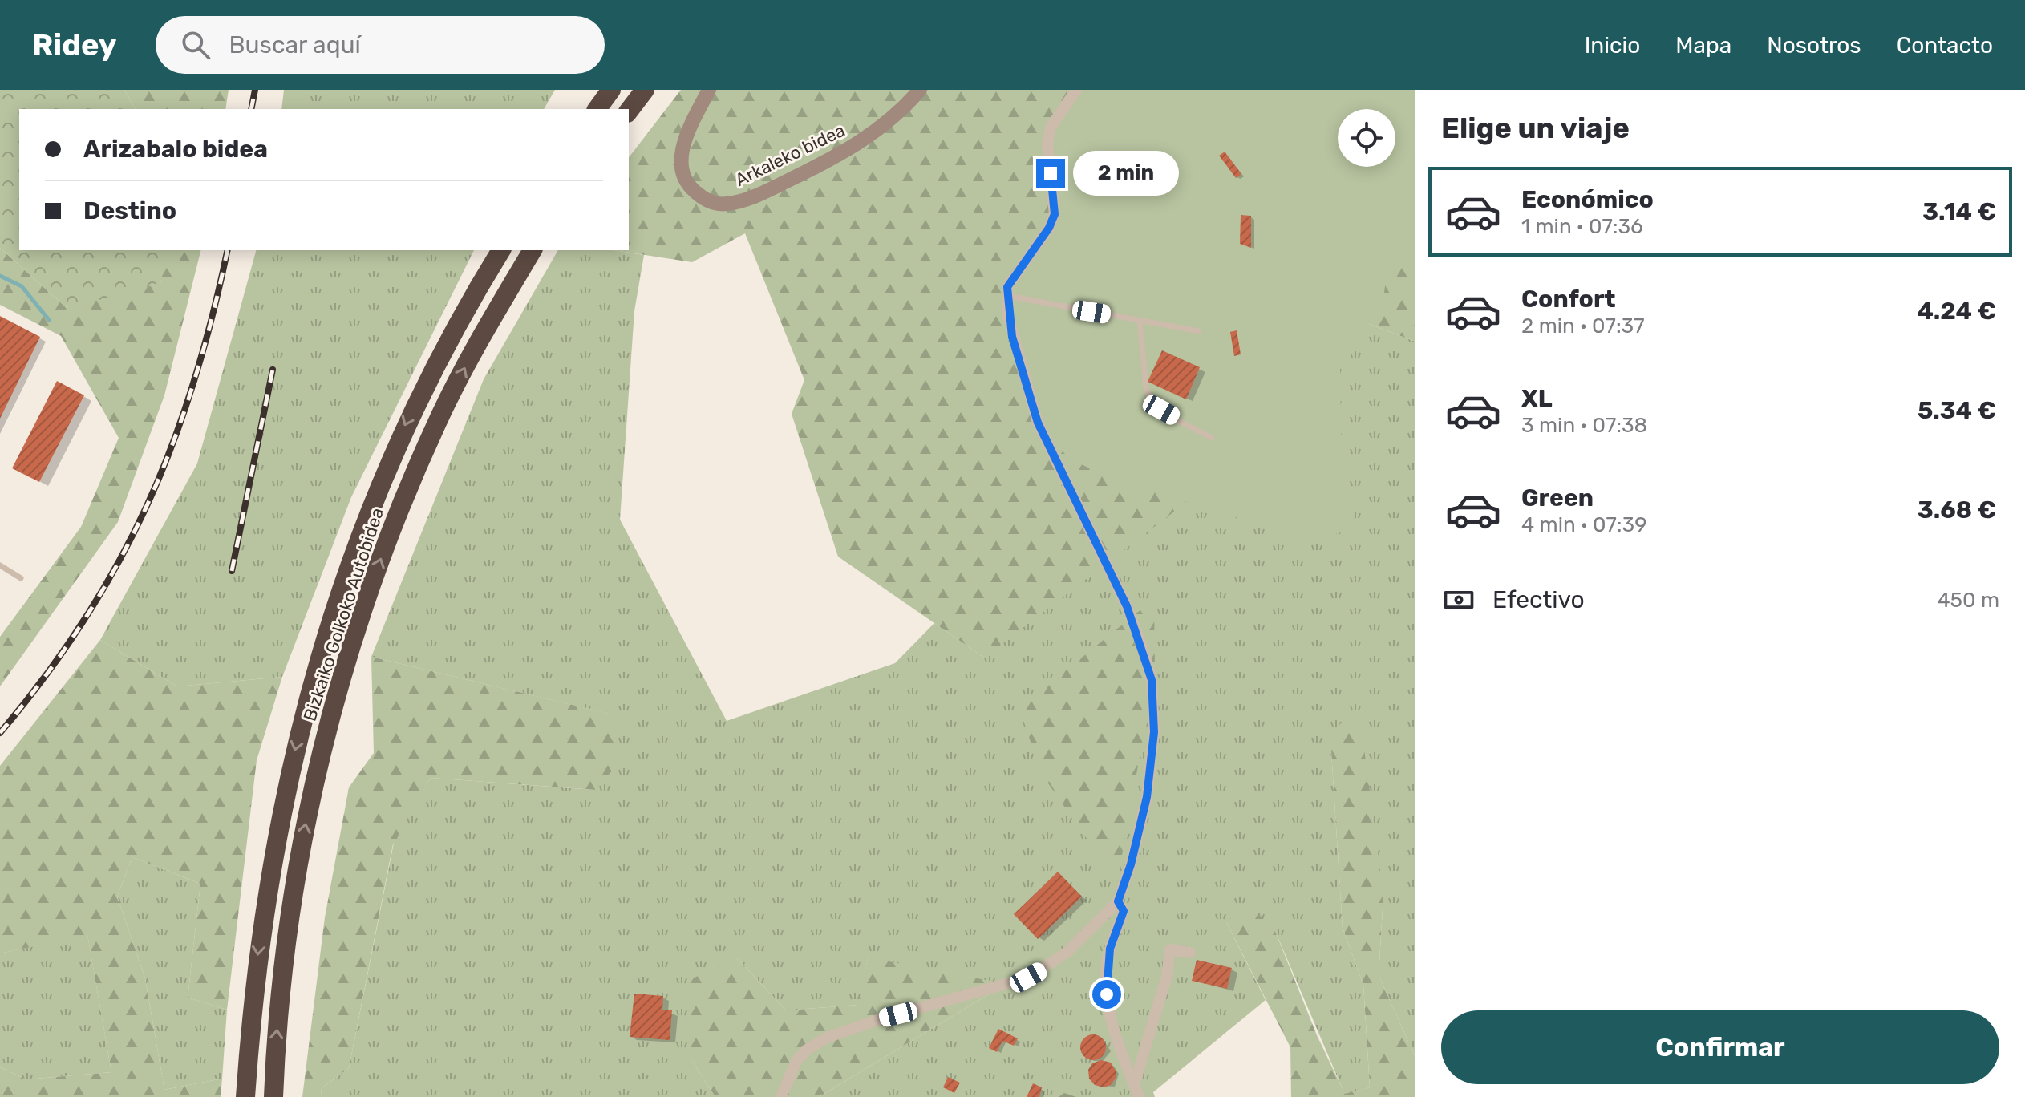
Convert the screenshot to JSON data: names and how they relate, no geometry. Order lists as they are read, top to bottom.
{
  "streets": {
    "highway": ["Bizkaiko Golkoko Autobidea"],
    "street": ["Arkaleko bidea"]
  },
  "page": {
    "header": "Ridey",
    "search": "Buscar aquí",
    "nav": [
      "Inicio",
      "Mapa",
      "Nosotros",
      "Contacto"
    ],
    "heading": "Elige un viaje",
    "banner": ["Arizabalo bidea", "Destino"],
    "bubble": "2 min",
    "list": [
      {
        "name": "Económico",
        "note": "1 min · 07:36",
        "value": "3.14 €"
      },
      {
        "name": "Confort",
        "note": "2 min · 07:37",
        "value": "4.24 €"
      },
      {
        "name": "XL",
        "note": "3 min · 07:38",
        "value": "5.34 €"
      },
      {
        "name": "Green",
        "note": "4 min · 07:39",
        "value": "3.68 €"
      }
    ],
    "pay": ["Efectivo", "450 m"],
    "buttons": "Confirmar"
  }
}
